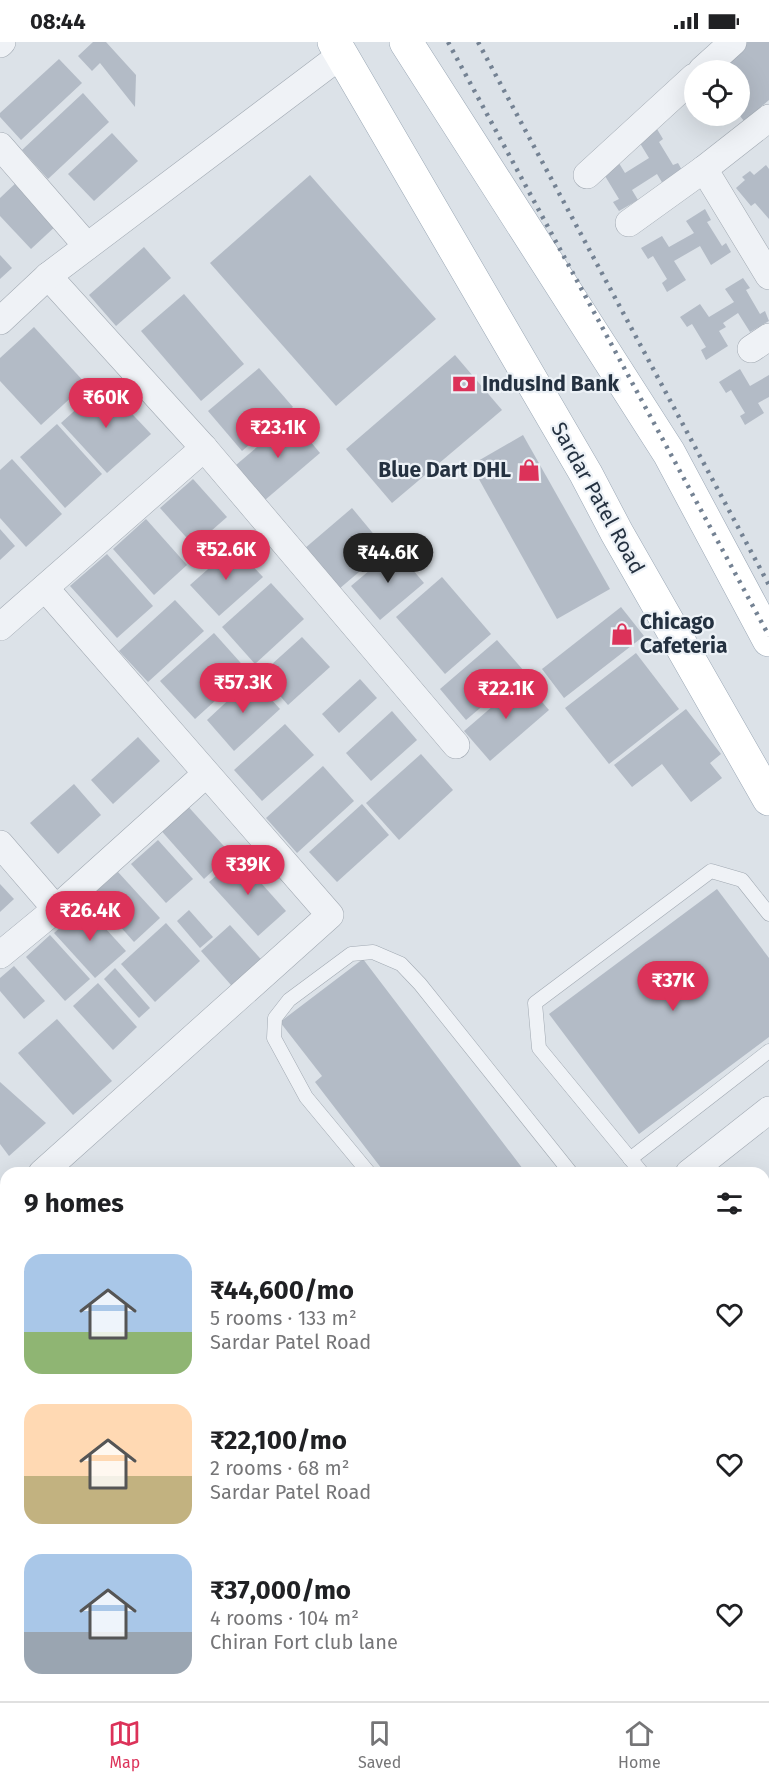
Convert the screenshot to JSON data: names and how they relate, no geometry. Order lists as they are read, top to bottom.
{
  "streets": {
    "main road": ["Sardar Patel Road"]
  },
  "places": {
    "bank": ["IndusInd Bank"],
    "shop": ["Blue Dart DHL", "Chicago Cafeteria"]
  },
  "page": {
    "status": "08:44",
    "price": [
      "₹60K",
      "₹23.1K",
      "₹52.6K",
      "₹44.6K",
      "₹57.3K",
      "₹22.1K",
      "₹39K",
      "₹26.4K",
      "₹37K"
    ],
    "heading": "9 homes",
    "list": [
      {
        "name": "₹44,600/mo",
        "note": "5 rooms · 133 m² · Sardar Patel Road"
      },
      {
        "name": "₹22,100/mo",
        "note": "2 rooms · 68 m² · Sardar Patel Road"
      },
      {
        "name": "₹37,000/mo",
        "note": "4 rooms · 104 m² · Chiran Fort club lane"
      }
    ],
    "tabs": ["Map", "Saved", "Home"]
  }
}
